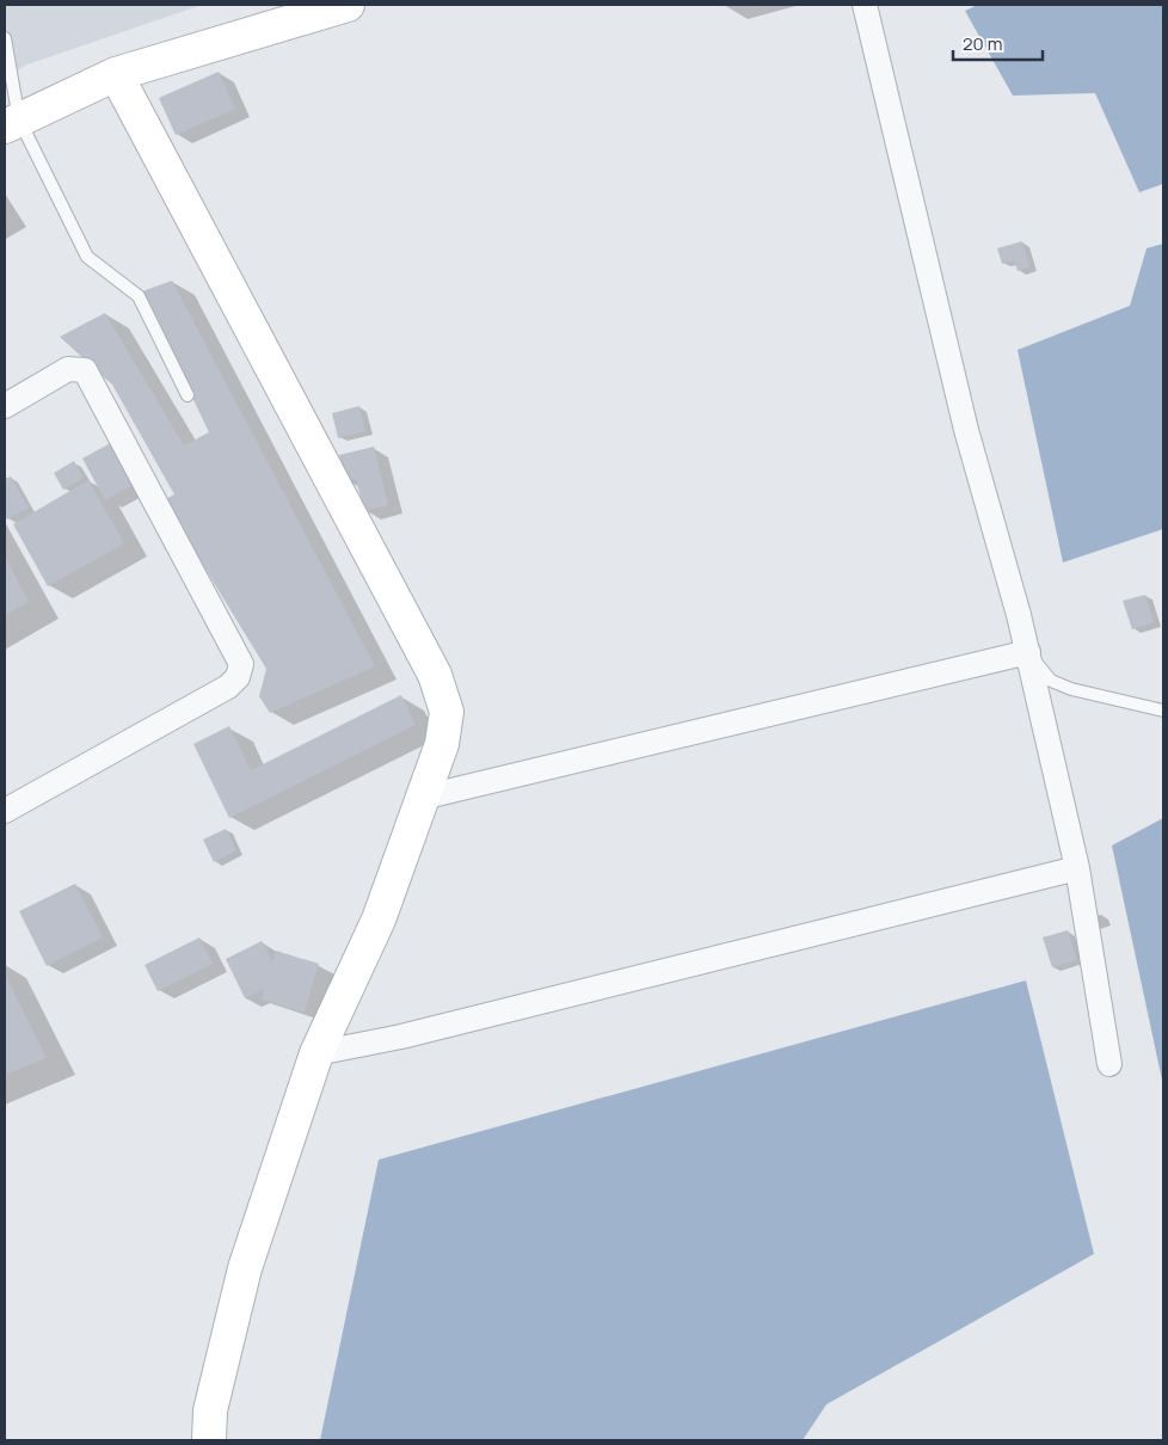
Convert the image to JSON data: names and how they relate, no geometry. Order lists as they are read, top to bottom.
{
  "scale_bar": "20 m"
}
